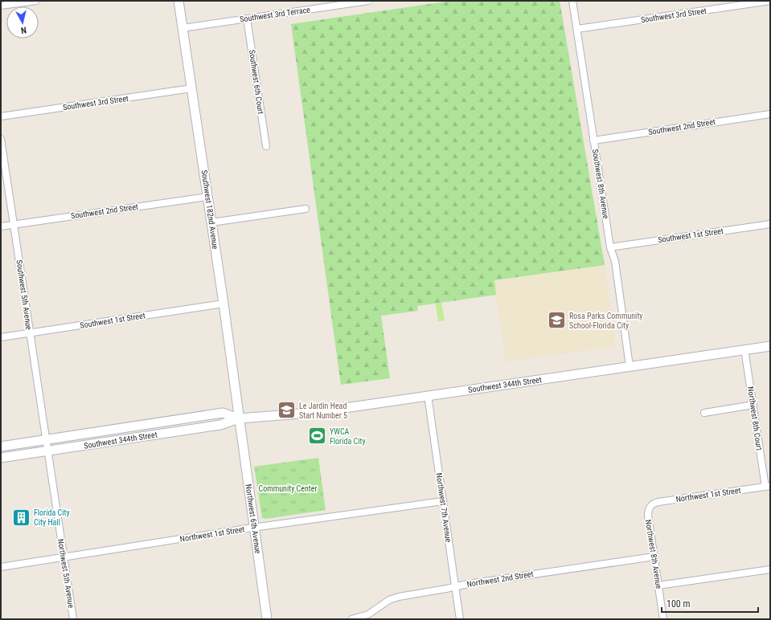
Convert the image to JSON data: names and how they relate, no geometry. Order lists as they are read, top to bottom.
{
  "streets": {
    "main road": ["Southwest 182nd Avenue", "Southwest 344th Street", "Northwest 6th Avenue"],
    "street": [
      "Southwest 3rd Terrace",
      "Southwest 3rd Street",
      "Southwest 6th Court",
      "Southwest 2nd Street",
      "Southwest 8th Avenue",
      "Southwest 1st Street",
      "Southwest 5th Avenue",
      "Northwest 8th Court",
      "Northwest 1st Street",
      "Northwest 7th Avenue",
      "Northwest 8th Avenue",
      "Northwest 5th Avenue",
      "Northwest 2nd Street"
    ]
  },
  "crossings": [
    ["Southwest 3rd Terrace", "Southwest 6th Court"],
    ["Southwest 3rd Terrace", "Southwest 182nd Avenue"],
    ["Southwest 3rd Street", "Southwest 8th Avenue"],
    ["Southwest 3rd Street", "Southwest 182nd Avenue"],
    ["Southwest 2nd Street", "Southwest 8th Avenue"],
    ["Southwest 2nd Street", "Southwest 182nd Avenue"],
    ["Southwest 2nd Street", "Southwest 5th Avenue"],
    ["Southwest 8th Avenue", "Southwest 1st Street"],
    ["Southwest 8th Avenue", "Southwest 344th Street"],
    ["Southwest 182nd Avenue", "Southwest 1st Street"],
    ["Southwest 182nd Avenue", "Southwest 344th Street"],
    ["Southwest 182nd Avenue", "Northwest 6th Avenue"],
    ["Southwest 1st Street", "Southwest 5th Avenue"],
    ["Southwest 5th Avenue", "Southwest 344th Street"],
    ["Southwest 5th Avenue", "Northwest 5th Avenue"],
    ["Southwest 344th Street", "Northwest 8th Court"],
    ["Southwest 344th Street", "Northwest 7th Avenue"],
    ["Southwest 344th Street", "Northwest 6th Avenue"],
    ["Southwest 344th Street", "Northwest 5th Avenue"],
    ["Northwest 8th Court", "Northwest 1st Street"],
    ["Northwest 1st Street", "Northwest 7th Avenue"],
    ["Northwest 1st Street", "Northwest 6th Avenue"],
    ["Northwest 1st Street", "Northwest 8th Avenue"],
    ["Northwest 1st Street", "Northwest 5th Avenue"],
    ["Northwest 7th Avenue", "Northwest 2nd Street"],
    ["Northwest 8th Avenue", "Northwest 2nd Street"]
  ],
  "parks": ["Community Center"],
  "places": {
    "school or university": ["Rosa Parks Community School-Florida City", "Le Jardin Head Start Number 5"],
    "sports": ["YWCA Florida City"],
    "building": ["Florida City City Hall"]
  },
  "scale_bar": "100 m",
  "north": "bottom"
}
